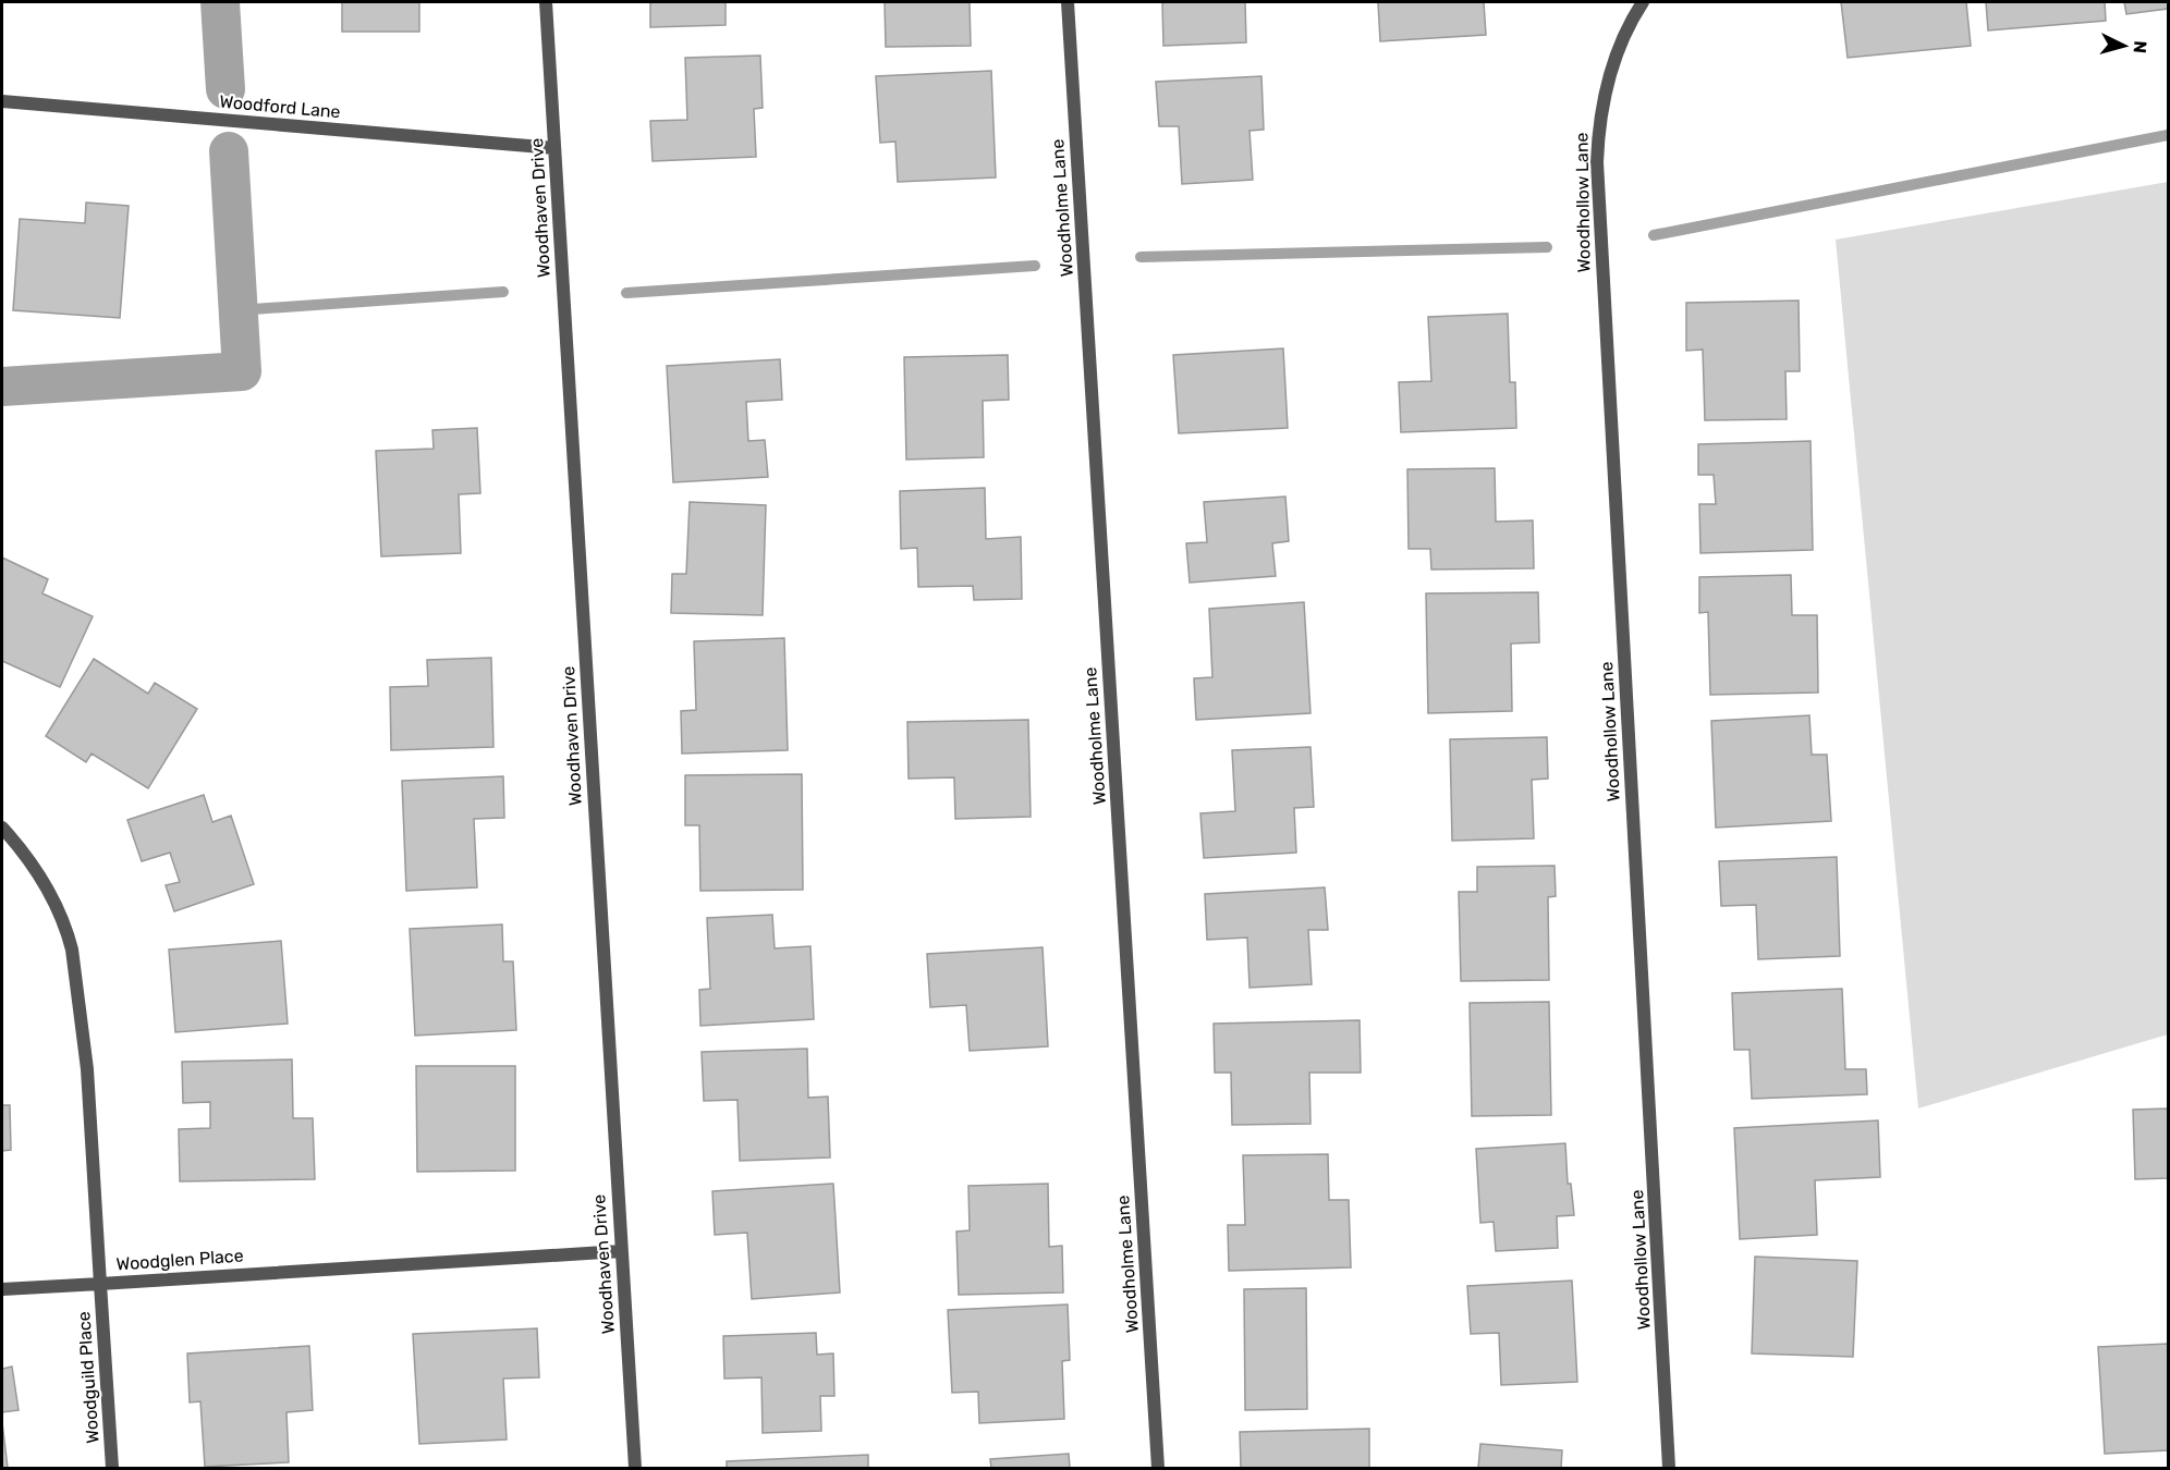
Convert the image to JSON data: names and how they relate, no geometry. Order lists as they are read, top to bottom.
{
  "streets": {
    "street": [
      "Woodford Lane",
      "Woodhollow Lane",
      "Woodhaven Drive",
      "Woodholme Lane",
      "Woodglen Place",
      "Woodguild Place"
    ]
  },
  "crossings": [
    ["Woodford Lane", "Woodhaven Drive"],
    ["Woodhaven Drive", "Woodglen Place"],
    ["Woodglen Place", "Woodguild Place"]
  ],
  "north": "right"
}
